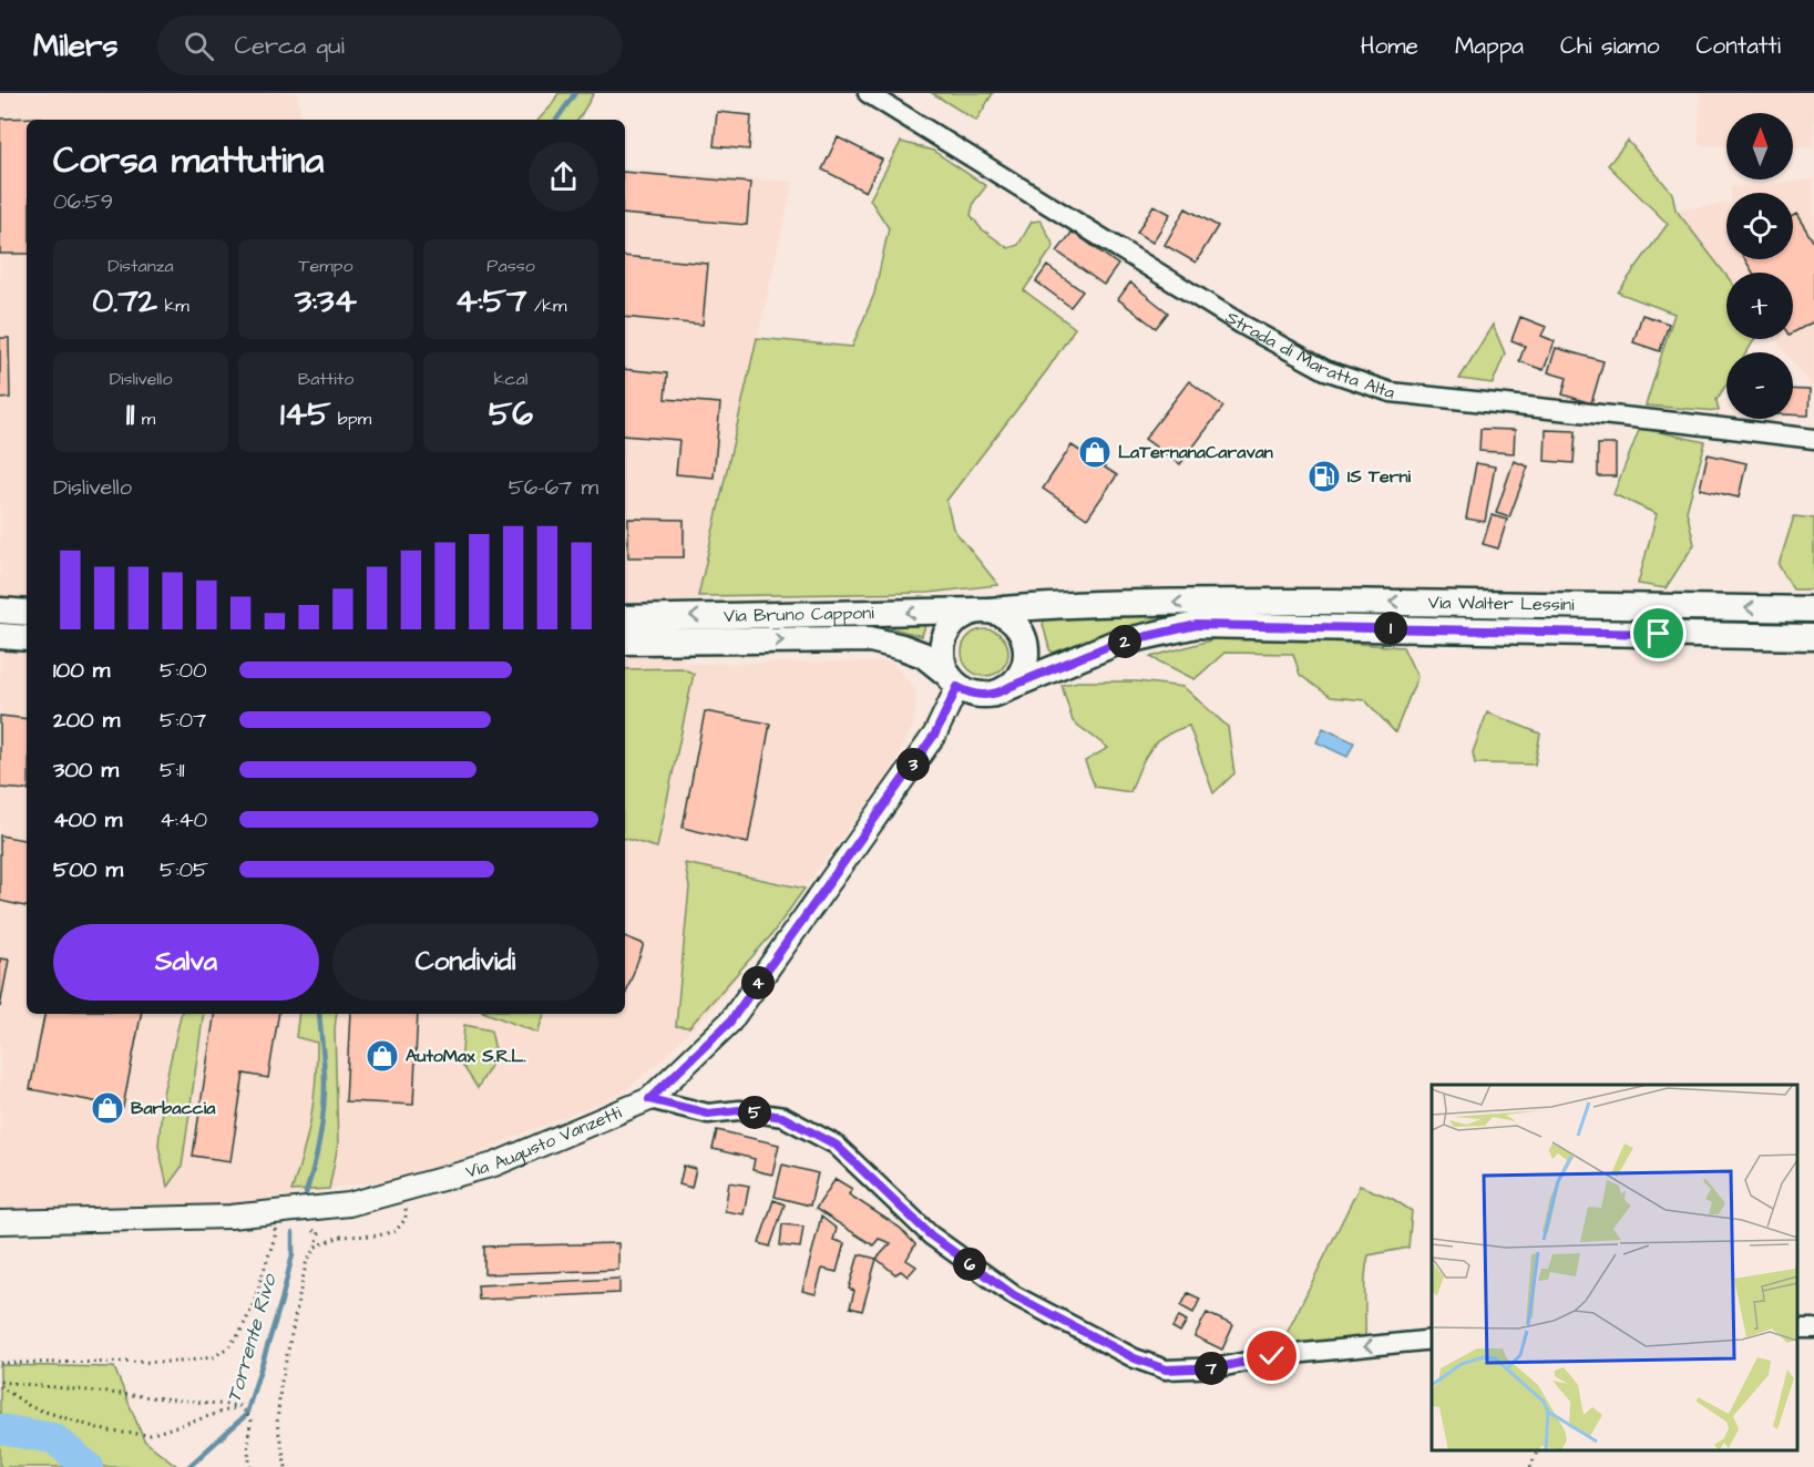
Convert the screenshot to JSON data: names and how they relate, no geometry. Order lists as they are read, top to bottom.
{
  "streets": {
    "main road": ["Via Walter Lessini", "Via Bruno Capponi"],
    "street": ["Strada di Maratta Alta", "Via Augusto Vanzetti"]
  },
  "crossings": [
    ["Via Walter Lessini", "Via Bruno Capponi"],
    ["Via Walter Lessini", "Via Augusto Vanzetti"],
    ["Via Bruno Capponi", "Via Augusto Vanzetti"]
  ],
  "water": ["Torrente Rivo"],
  "places": {
    "shop": ["LaTernanaCaravan", "AutoMax S.R.L.", "Barbaccia"],
    "fuel station": ["IS Terni"]
  },
  "north": "top",
  "page": {
    "header": "Milers",
    "search": "Cerca qui",
    "nav": [
      "Home",
      "Mappa",
      "Chi siamo",
      "Contatti"
    ],
    "map_buttons": ["+", "−"],
    "heading": ["Corsa mattutina", "06:59"],
    "stats": [
      ["Distanza", "0.72 km"],
      ["Tempo", "3:34"],
      ["Passo", "4:57 /km"],
      ["Dislivello", "11 m"],
      ["Battito", "145 bpm"],
      ["kcal", "56"]
    ],
    "chart": ["Dislivello", "56–67 m"],
    "pins": [
      "1",
      "2",
      "3",
      "4",
      "5",
      "6",
      "7"
    ],
    "list": [
      {
        "name": "100 m",
        "note": "5:00"
      },
      {
        "name": "200 m",
        "note": "5:07"
      },
      {
        "name": "300 m",
        "note": "5:11"
      },
      {
        "name": "400 m",
        "note": "4:40"
      },
      {
        "name": "500 m",
        "note": "5:05"
      }
    ],
    "buttons": ["Salva", "Condividi"]
  }
}
